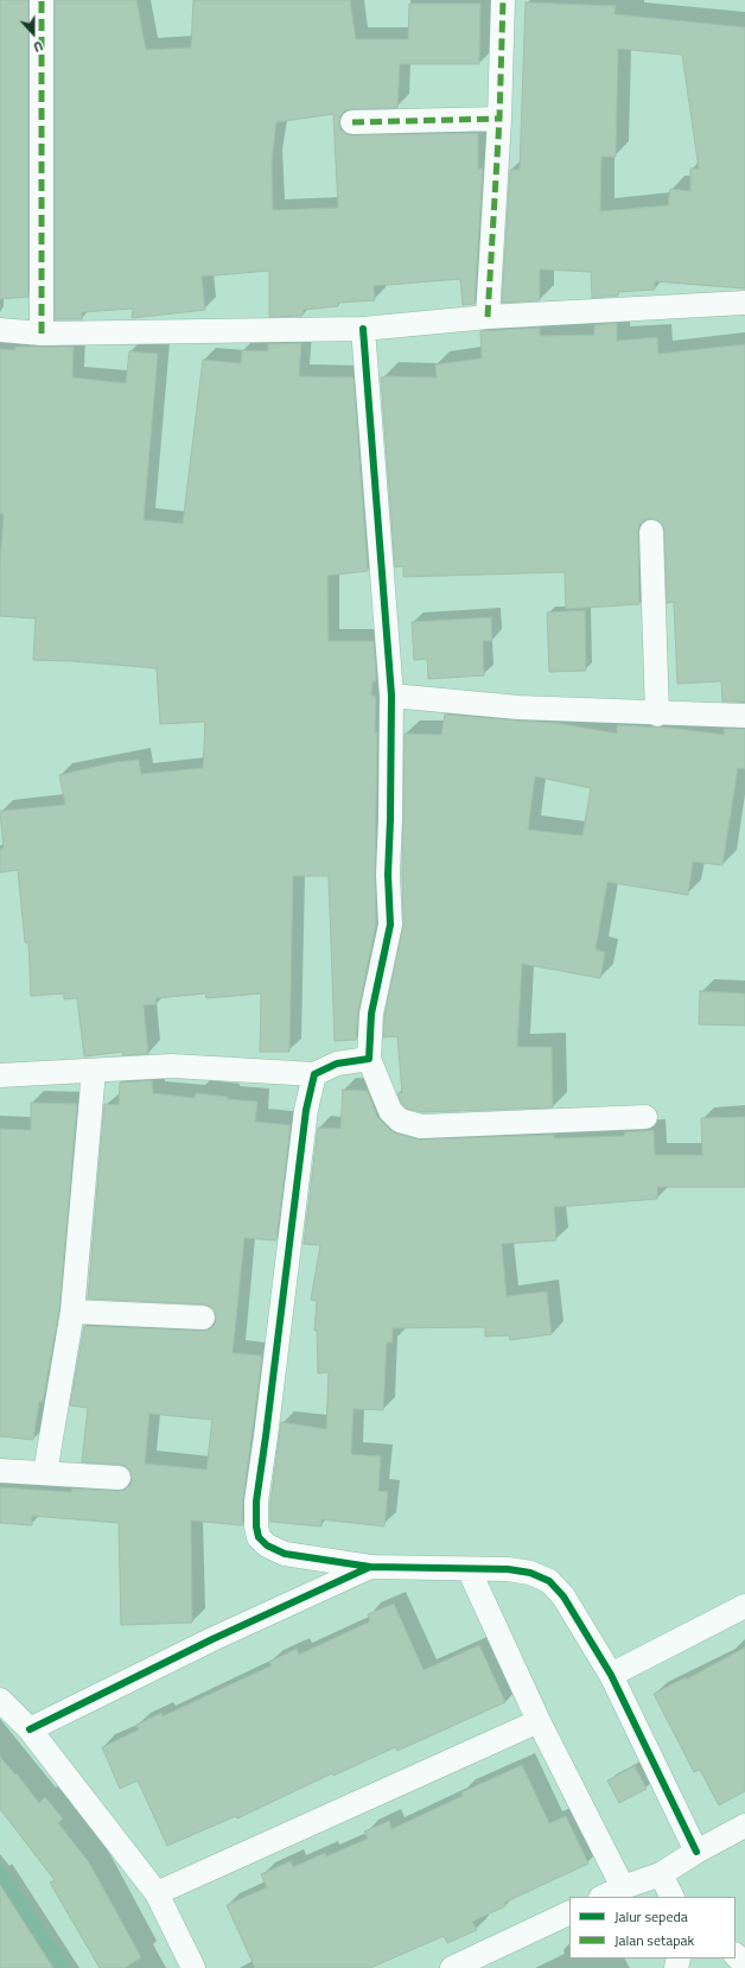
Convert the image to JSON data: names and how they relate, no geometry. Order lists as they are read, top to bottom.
{
  "legend": ["Jalur sepeda", "Jalan setapak"],
  "north": "bottom"
}
